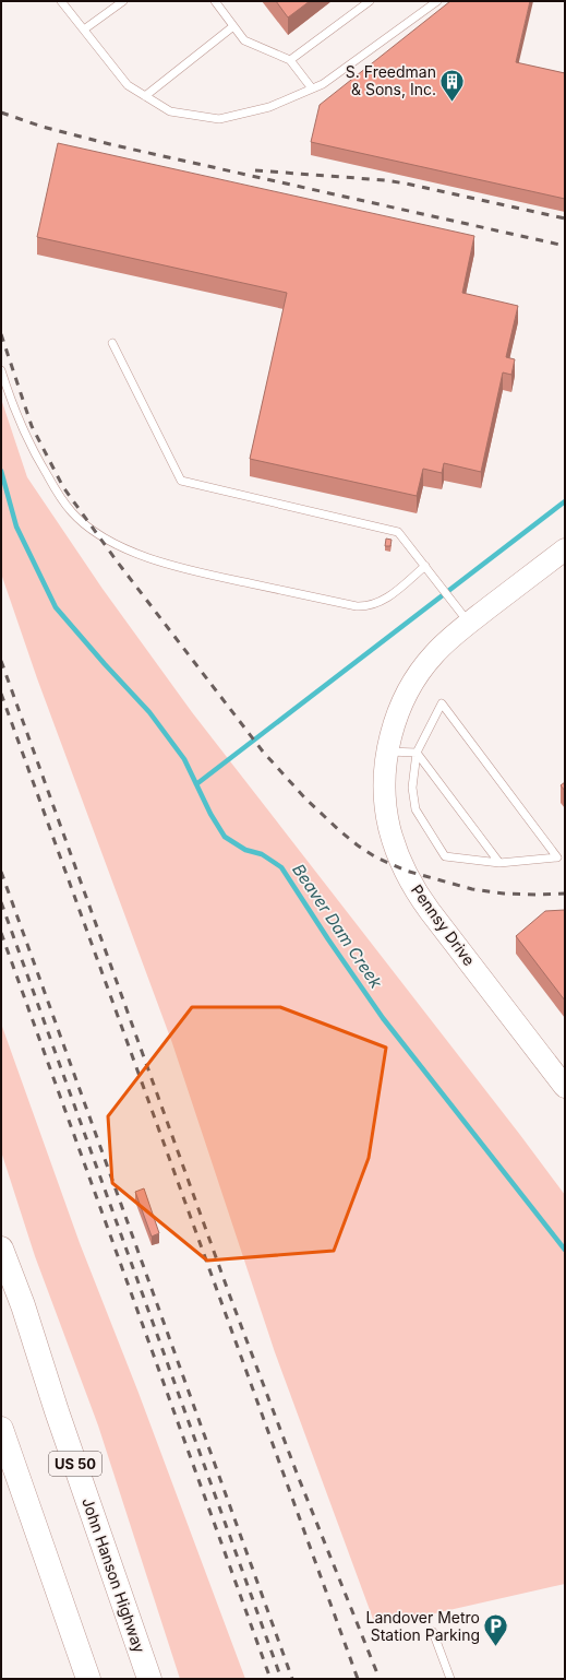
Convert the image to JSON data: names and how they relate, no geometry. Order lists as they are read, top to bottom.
{
  "streets": {
    "highway": ["US 50", "John Hanson Highway"],
    "main road": ["Pennsy Drive"]
  },
  "water": ["Beaver Dam Creek"],
  "places": {
    "building": ["S. Freedman & Sons, Inc."],
    "parking": ["Landover Metro Station Parking"]
  }
}
